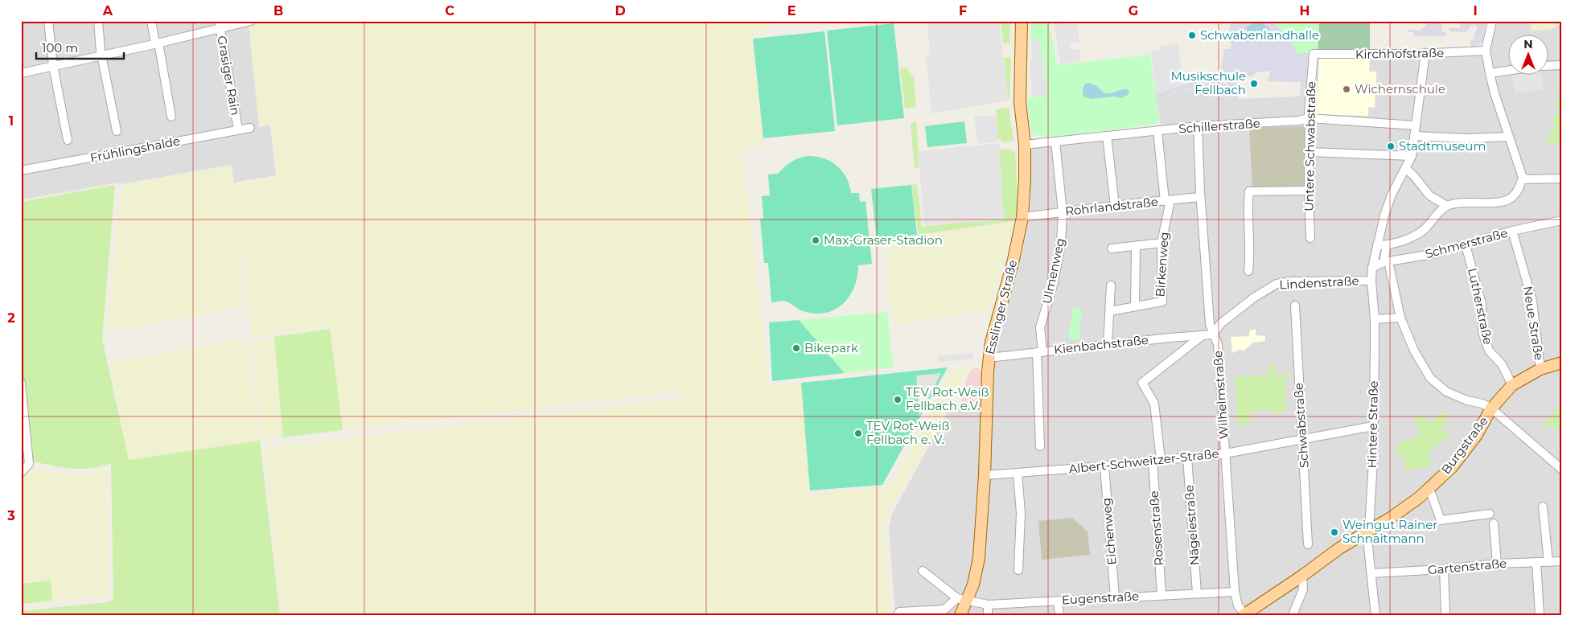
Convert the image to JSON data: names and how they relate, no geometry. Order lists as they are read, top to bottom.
{
  "streets": {
    "main road": ["Esslinger Straße", "Burgstraße"],
    "street": [
      "Kirchhofstraße",
      "Grasiger Rain",
      "Schillerstraße",
      "Untere Schwabstraße",
      "Frühlingshalde",
      "Rohrlandstraße",
      "Schmerstraße",
      "Birkenweg",
      "Ulmenweg",
      "Lindenstraße",
      "Lutherstraße",
      "Neue Straße",
      "Kienbachstraße",
      "Wilhelmstraße",
      "Hintere Straße",
      "Schwabstraße",
      "Albert-Schweitzer-Straße",
      "Nägelestraße",
      "Rosenstraße",
      "Eichenweg",
      "Gartenstraße",
      "Eugenstraße"
    ]
  },
  "crossings": [
    ["Kirchhofstraße", "Untere Schwabstraße"],
    ["Kirchhofstraße", "Hintere Straße"],
    ["Grasiger Rain", "Frühlingshalde"],
    ["Schillerstraße", "Untere Schwabstraße"],
    ["Schillerstraße", "Birkenweg"],
    ["Schillerstraße", "Ulmenweg"],
    ["Schillerstraße", "Esslinger Straße"],
    ["Schillerstraße", "Wilhelmstraße"],
    ["Schillerstraße", "Hintere Straße"],
    ["Rohrlandstraße", "Birkenweg"],
    ["Rohrlandstraße", "Ulmenweg"],
    ["Rohrlandstraße", "Esslinger Straße"],
    ["Rohrlandstraße", "Wilhelmstraße"],
    ["Schmerstraße", "Lutherstraße"],
    ["Schmerstraße", "Neue Straße"],
    ["Schmerstraße", "Hintere Straße"],
    ["Ulmenweg", "Kienbachstraße"],
    ["Lindenstraße", "Kienbachstraße"],
    ["Lindenstraße", "Wilhelmstraße"],
    ["Lindenstraße", "Hintere Straße"],
    ["Lutherstraße", "Burgstraße"],
    ["Esslinger Straße", "Kienbachstraße"],
    ["Esslinger Straße", "Albert-Schweitzer-Straße"],
    ["Esslinger Straße", "Eugenstraße"],
    ["Neue Straße", "Burgstraße"],
    ["Kienbachstraße", "Wilhelmstraße"],
    ["Kienbachstraße", "Rosenstraße"],
    ["Wilhelmstraße", "Burgstraße"],
    ["Wilhelmstraße", "Albert-Schweitzer-Straße"],
    ["Wilhelmstraße", "Eugenstraße"],
    ["Hintere Straße", "Burgstraße"],
    ["Hintere Straße", "Albert-Schweitzer-Straße"],
    ["Hintere Straße", "Gartenstraße"],
    ["Schwabstraße", "Albert-Schweitzer-Straße"],
    ["Albert-Schweitzer-Straße", "Nägelestraße"],
    ["Albert-Schweitzer-Straße", "Rosenstraße"],
    ["Albert-Schweitzer-Straße", "Eichenweg"],
    ["Nägelestraße", "Eugenstraße"],
    ["Rosenstraße", "Eugenstraße"],
    ["Eichenweg", "Eugenstraße"]
  ],
  "places": [
    "Schwabenlandhalle",
    "Musikschule Fellbach",
    "Wichernschule",
    "Stadtmuseum",
    "Max-Graser-Stadion",
    "Bikepark",
    "TEV Rot-Weiß Fellbach e.V.",
    "TEV Rot-Weiß Fellbach e. V.",
    "Weingut Rainer Schnaitmann"
  ],
  "scale_bar": "100 m",
  "north": "top",
  "grid": {
    "columns": [
      "A",
      "B",
      "C",
      "D",
      "E",
      "F",
      "G",
      "H",
      "I"
    ],
    "rows": ["1", "2", "3"]
  }
}
